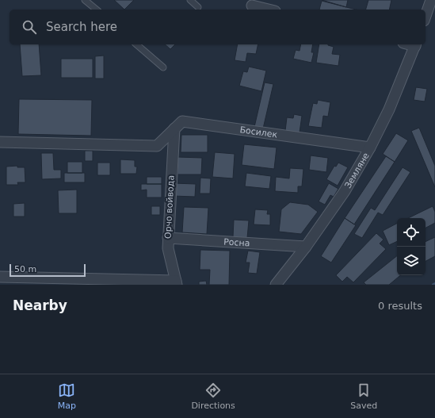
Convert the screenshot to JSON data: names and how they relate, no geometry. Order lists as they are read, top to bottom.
{
  "streets": {
    "street": [
      "Босилек",
      "Земляне",
      "Орчо войвода",
      "Росна"
    ]
  },
  "crossings": [
    ["Босилек", "Земляне"],
    ["Босилек", "Орчо войвода"],
    ["Земляне", "Росна"],
    ["Орчо войвода", "Росна"]
  ],
  "scale_bar": "50 m",
  "page": {
    "search": "Search here",
    "scale": "50 m",
    "heading": ["Nearby", "0 results"],
    "nav": ["Map", "Directions", "Saved"]
  }
}
